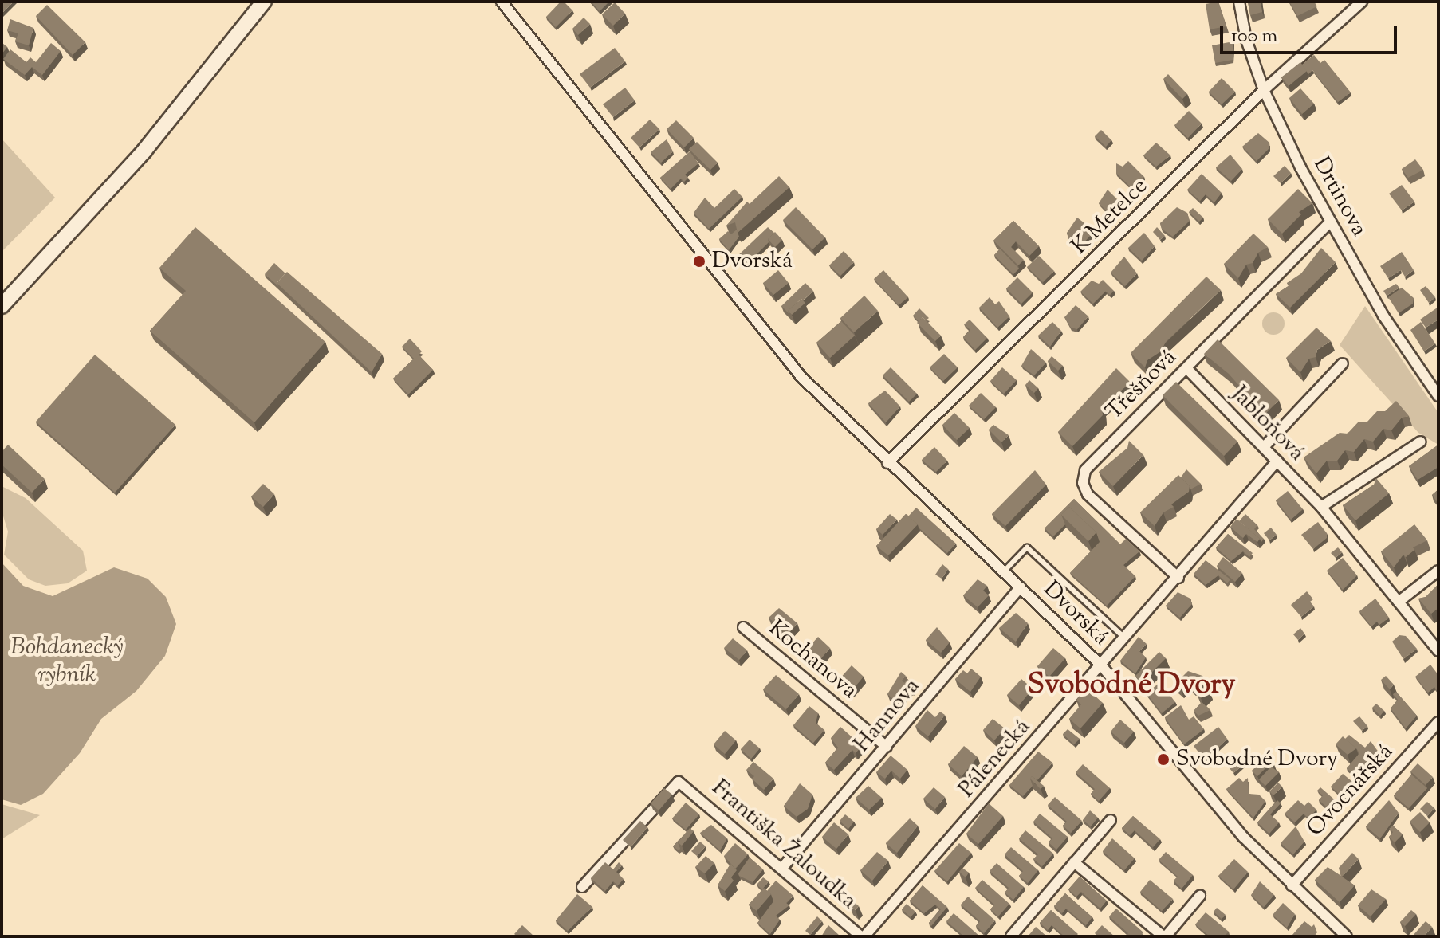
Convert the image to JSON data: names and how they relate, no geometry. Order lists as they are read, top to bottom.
{
  "streets": {
    "street": [
      "Drtinova",
      "K Metelce",
      "Třešňová",
      "Jabloňová",
      "Dvorská",
      "Kochanova",
      "Hannova",
      "Pálenecká",
      "Ovocnářská",
      "Františka Žaloudka"
    ]
  },
  "crossings": [
    ["Drtinova", "K Metelce"],
    ["Drtinova", "Třešňová"],
    ["K Metelce", "Dvorská"],
    ["Třešňová", "Jabloňová"],
    ["Třešňová", "Pálenecká"],
    ["Jabloňová", "Pálenecká"],
    ["Dvorská", "Hannova"],
    ["Dvorská", "Pálenecká"],
    ["Dvorská", "Ovocnářská"],
    ["Kochanova", "Hannova"],
    ["Hannova", "Františka Žaloudka"],
    ["Pálenecká", "Františka Žaloudka"]
  ],
  "districts": ["Svobodné Dvory"],
  "water": ["Bohdanecký rybník"],
  "places": ["Dvorská", "Svobodné Dvory"],
  "scale_bar": "100 m"
}
